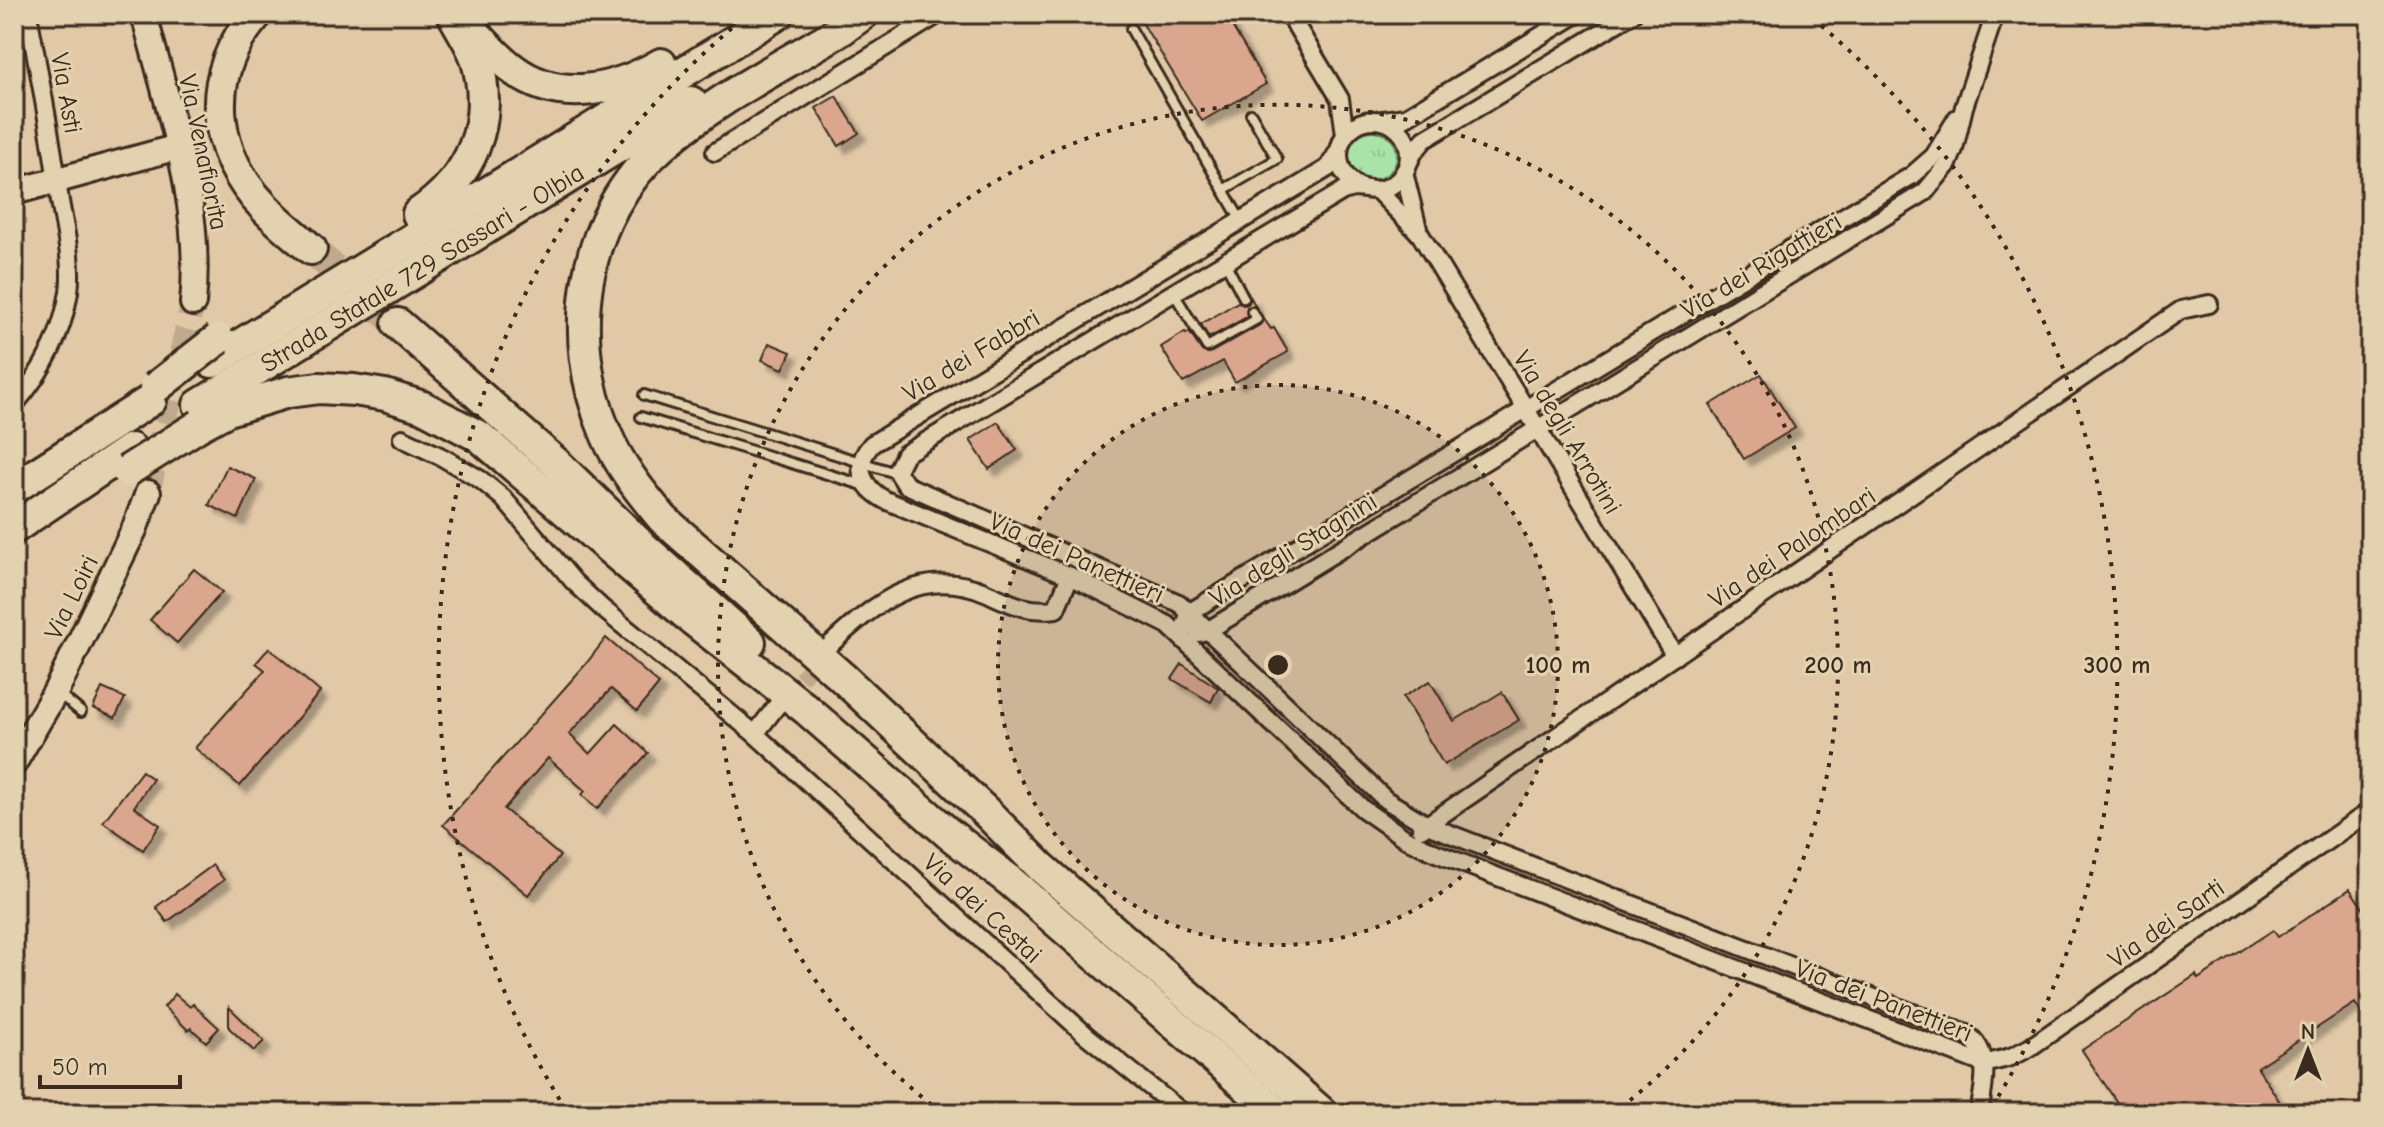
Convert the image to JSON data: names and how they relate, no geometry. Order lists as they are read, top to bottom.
{
  "streets": {
    "highway": ["Strada Statale 729 Sassari - Olbia"],
    "street": [
      "Via Asti",
      "Via Venafiorita",
      "Via dei Rigattieri",
      "Via dei Fabbri",
      "Via degli Arrotini",
      "Via dei Palombari",
      "Via degli Stagnini",
      "Via dei Panettieri",
      "Via Loiri",
      "Via dei Cestai",
      "Via dei Sarti"
    ]
  },
  "crossings": [
    ["Via dei Rigattieri", "Via degli Arrotini"],
    ["Via dei Rigattieri", "Via degli Stagnini"],
    ["Via dei Fabbri", "Via dei Panettieri"],
    ["Via degli Arrotini", "Via dei Palombari"],
    ["Via degli Arrotini", "Via degli Stagnini"],
    ["Via dei Palombari", "Via dei Panettieri"],
    ["Via degli Stagnini", "Via dei Panettieri"],
    ["Via dei Panettieri", "Via dei Sarti"]
  ],
  "scale_bar": "50 m",
  "north": "top",
  "rings": ["100 m", "200 m", "300 m"]
}
